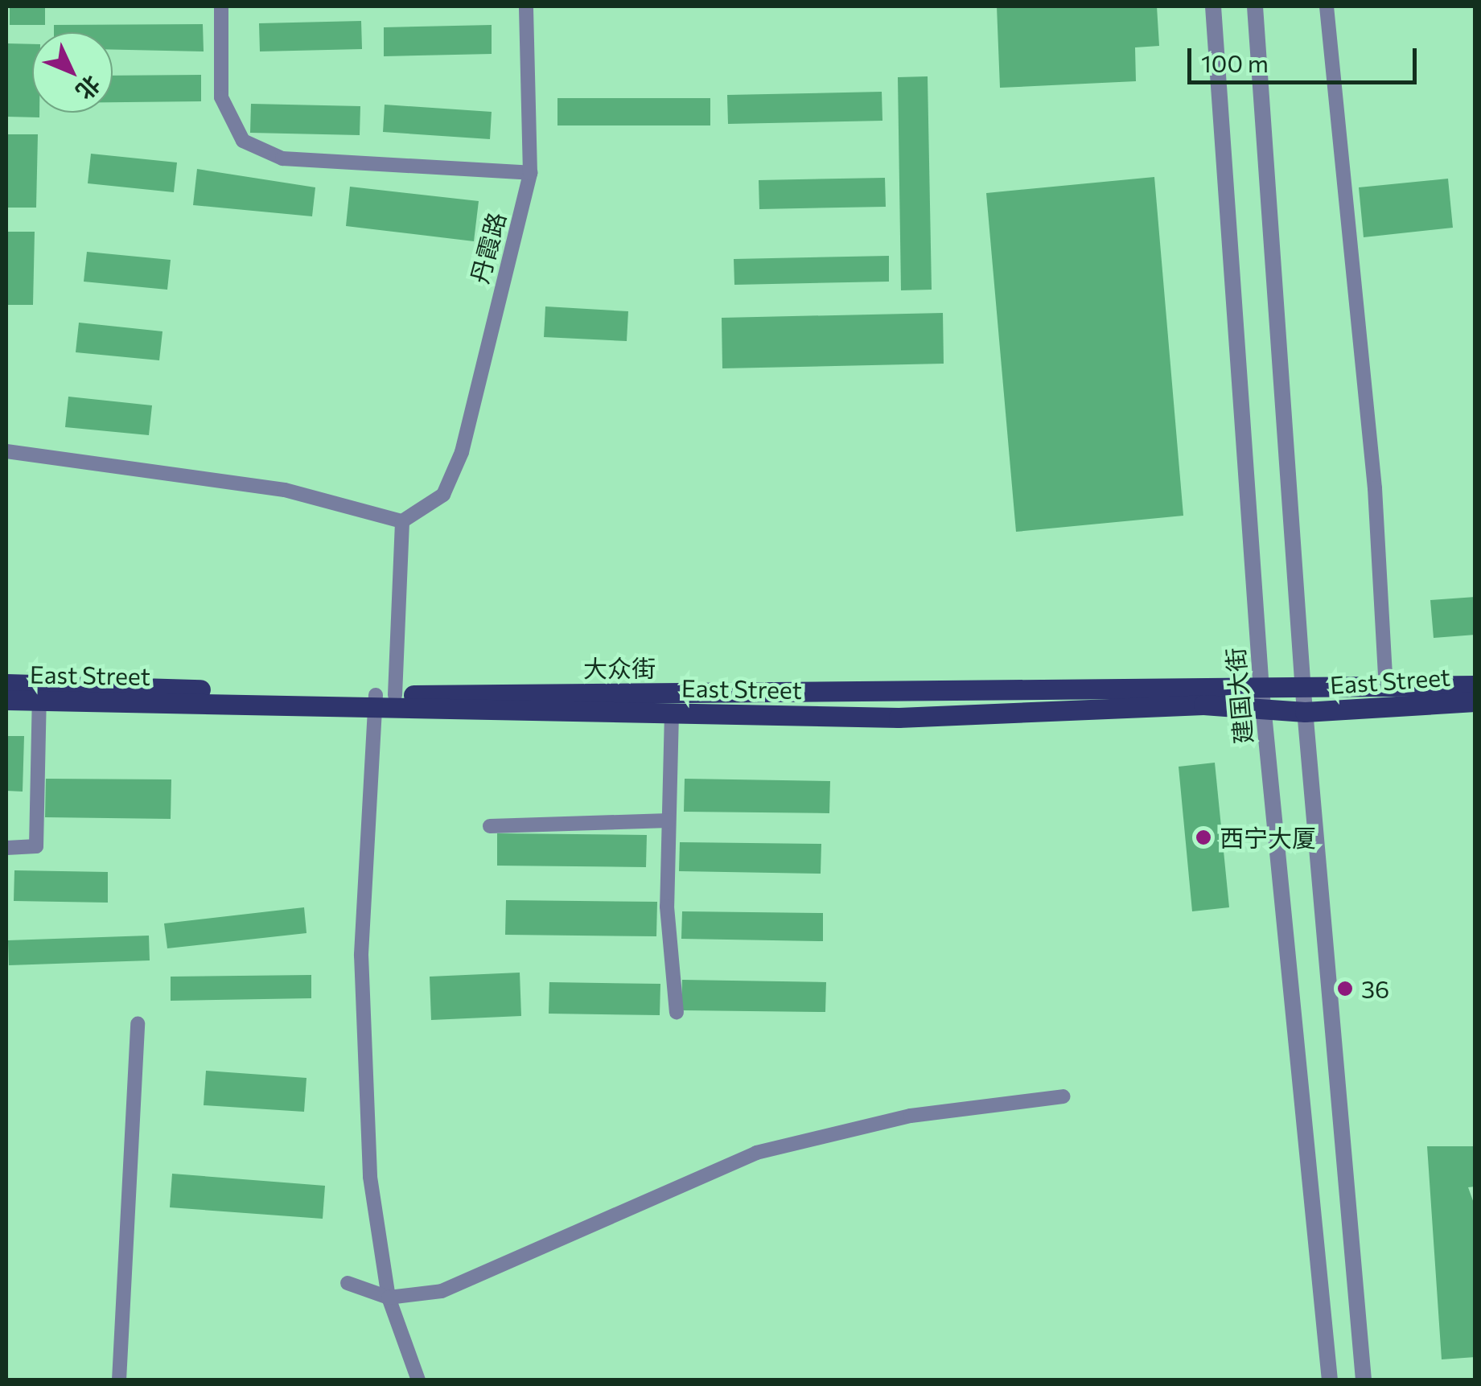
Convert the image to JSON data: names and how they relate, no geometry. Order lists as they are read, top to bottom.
{
  "streets": {
    "main road": ["大众街", "East Street"],
    "street": ["丹霞路", "建国大街"]
  },
  "crossings": [
    ["大众街", "East Street"],
    ["大众街", "建国大街"],
    ["East Street", "建国大街"]
  ],
  "places": ["西宁大厦", "36"],
  "scale_bar": "100 m",
  "north": "bottom right"
}
